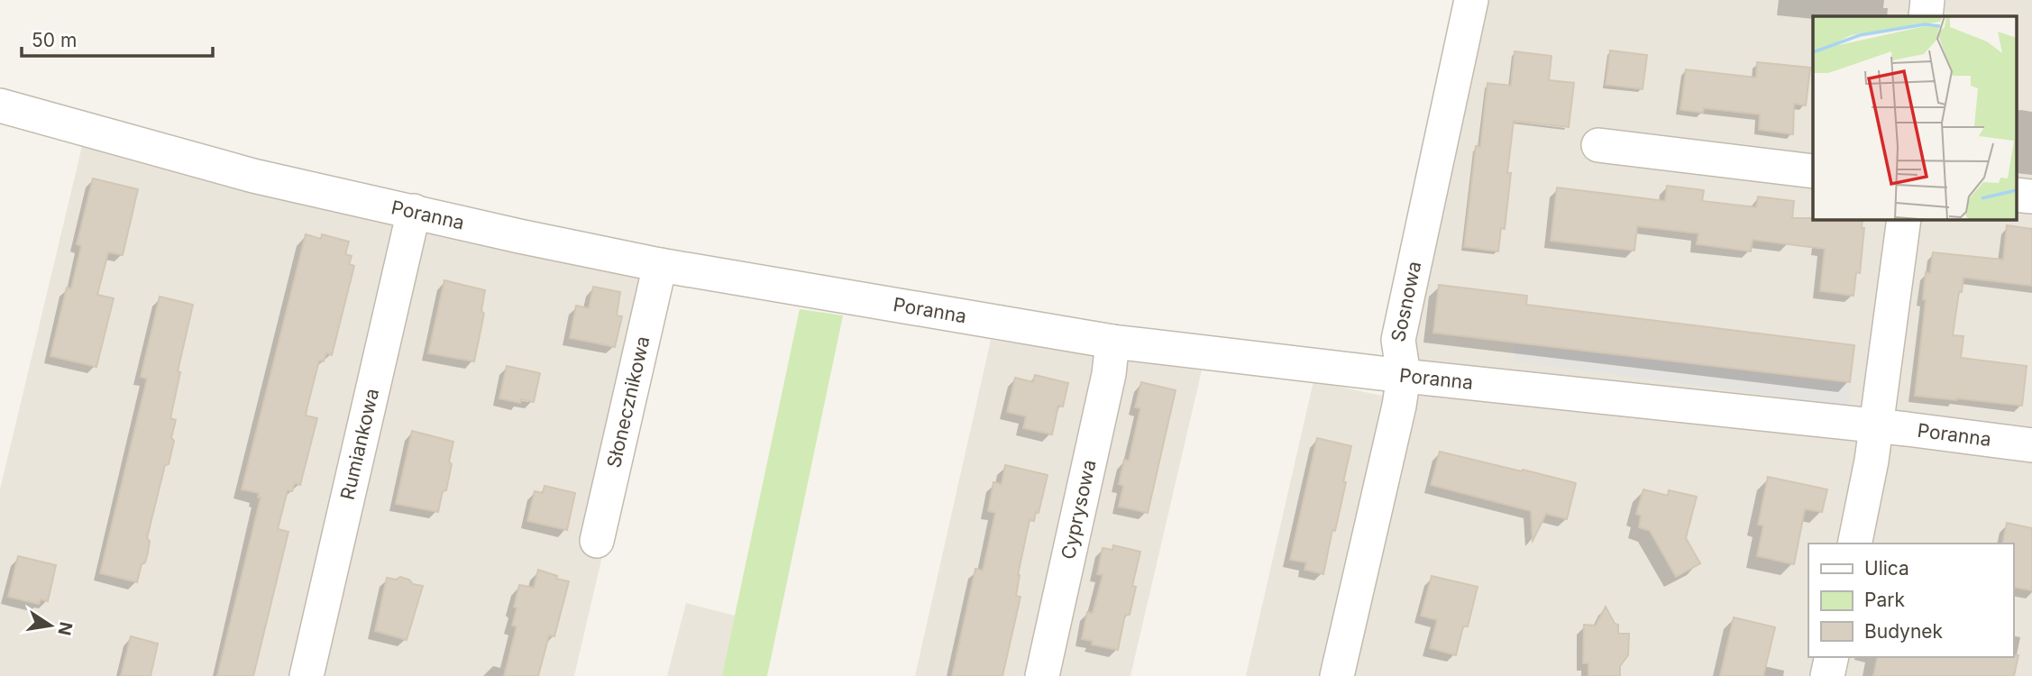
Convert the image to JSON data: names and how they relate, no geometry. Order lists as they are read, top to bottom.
{
  "streets": {
    "street": [
      "Poranna",
      "Sosnowa",
      "Słonecznikowa",
      "Rumiankowa",
      "Cyprysowa"
    ]
  },
  "crossings": [
    ["Poranna", "Sosnowa"],
    ["Poranna", "Słonecznikowa"],
    ["Poranna", "Rumiankowa"],
    ["Poranna", "Cyprysowa"]
  ],
  "legend": ["Ulica", "Park", "Budynek"],
  "scale_bar": "50 m",
  "north": "right"
}
